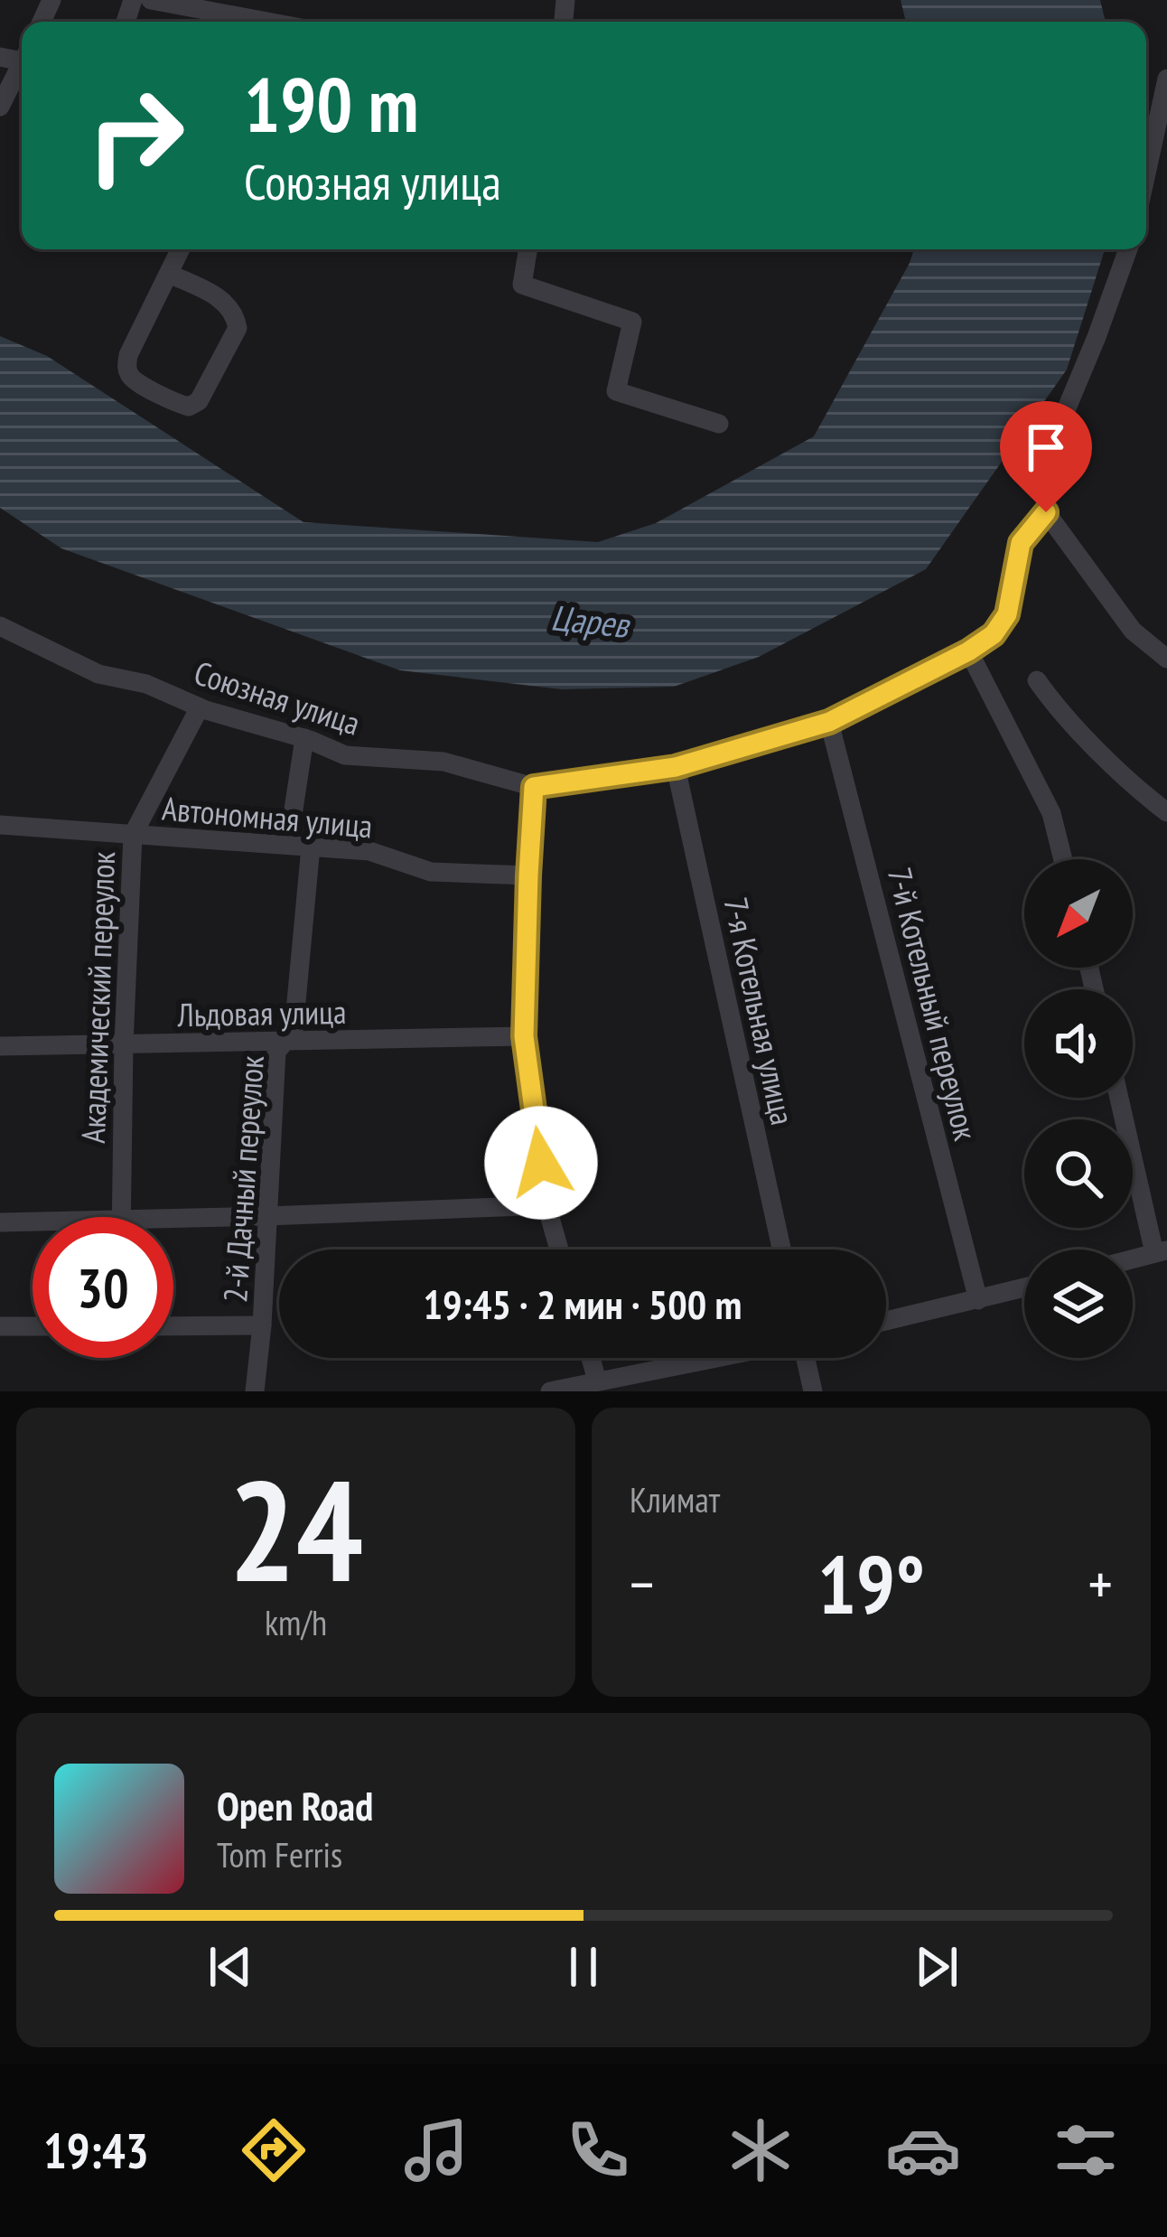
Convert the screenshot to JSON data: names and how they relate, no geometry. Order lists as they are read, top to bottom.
{
  "streets": {
    "street": [
      "Союзная улица",
      "Автономная улица",
      "Академический переулок",
      "7-й Котельный переулок",
      "7-я Котельная улица",
      "Льдовая улица",
      "2-й Дачный переулок"
    ]
  },
  "crossings": [
    ["Союзная улица", "Академический переулок"],
    ["Союзная улица", "7-й Котельный переулок"],
    ["Союзная улица", "7-я Котельная улица"],
    ["Автономная улица", "Академический переулок"],
    ["Автономная улица", "2-й Дачный переулок"],
    ["Академический переулок", "Льдовая улица"],
    ["Льдовая улица", "2-й Дачный переулок"]
  ],
  "water": ["Царев"],
  "north": "bottom left",
  "page": {
    "turn": ["190 m", "Союзная улица"],
    "limit": "30",
    "trip": "19:45 · 2 мин · 500 m",
    "tile": [
      ["24", "km/h"],
      "Климат"
    ],
    "heat": ["−", "19°", "+"],
    "song": ["Open Road", "Tom Ferris"],
    "tabs": "19:43"
  }
}
